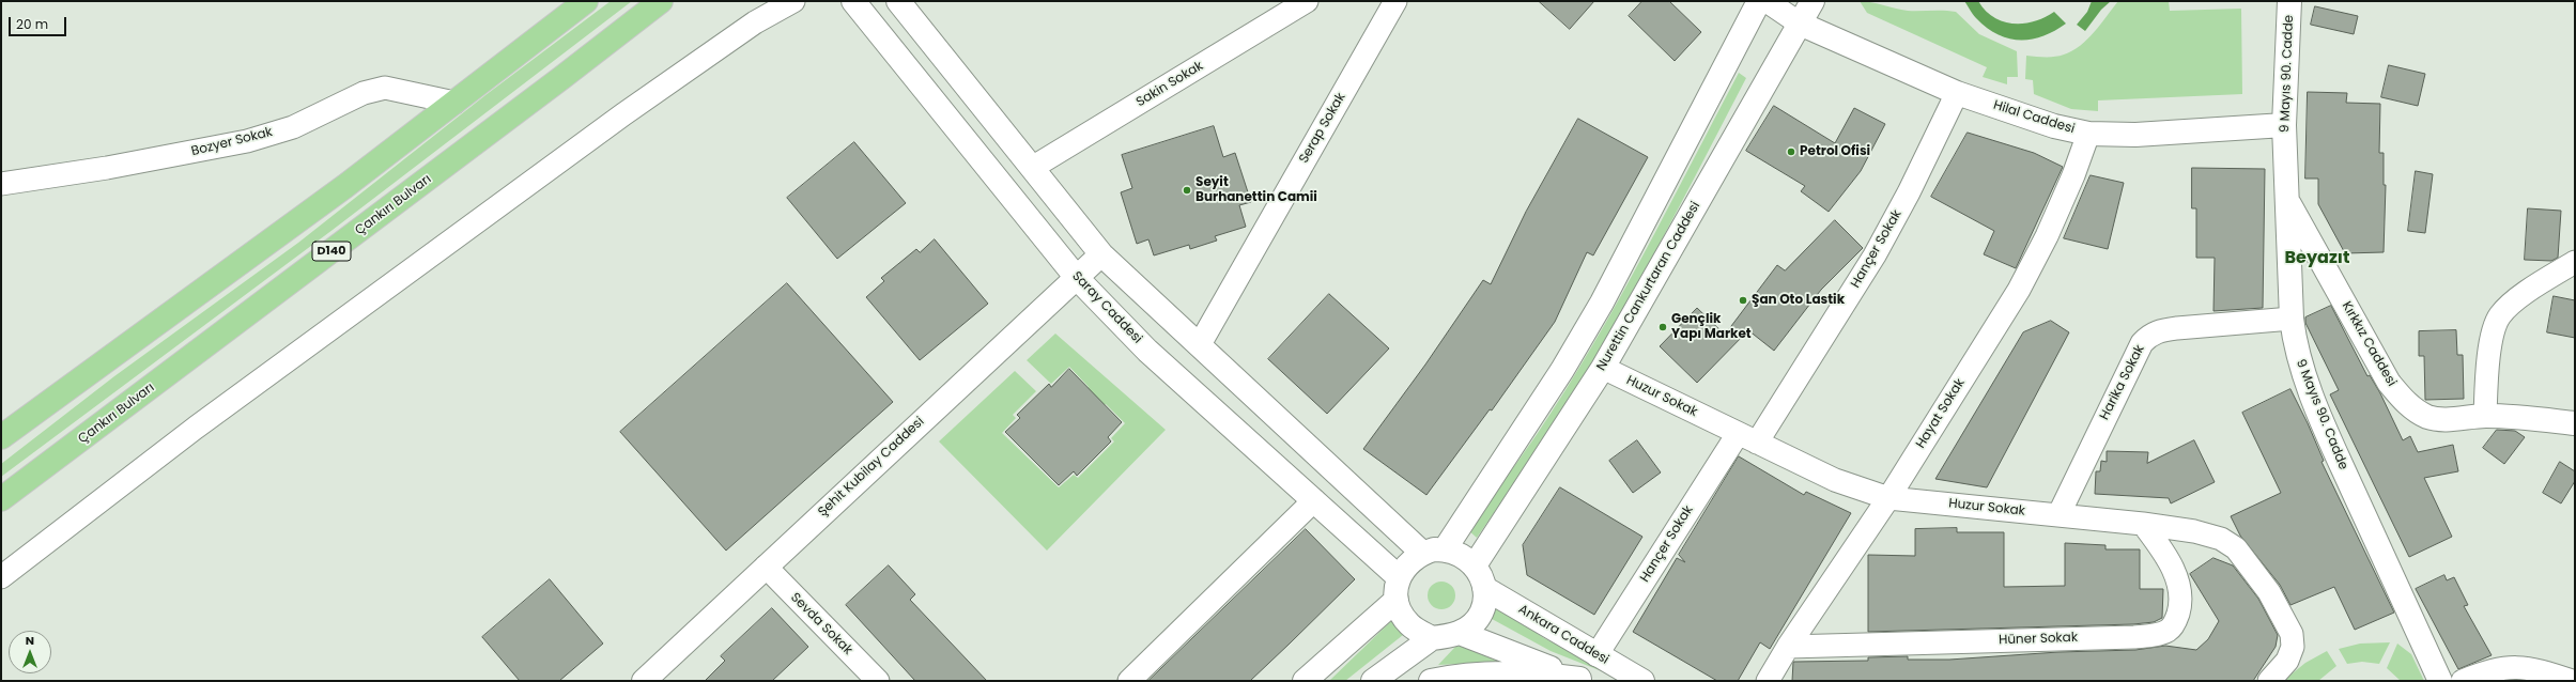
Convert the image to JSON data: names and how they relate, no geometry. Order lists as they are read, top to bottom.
{
  "streets": {
    "highway": ["Çankırı Bulvarı", "D140"],
    "street": [
      "9 Mayıs 90. Cadde",
      "Sakin Sokak",
      "Hilal Caddesi",
      "Serap Sokak",
      "Bozyer Sokak",
      "Hançer Sokak",
      "Nurettin Cankurtaran Caddesi",
      "Saray Caddesi",
      "Kırkkız Caddesi",
      "Harika Sokak",
      "Huzur Sokak",
      "Hayat Sokak",
      "Şehit Kubilay Caddesi",
      "Sevda Sokak",
      "Ankara Caddesi",
      "Hüner Sokak"
    ]
  },
  "crossings": [
    ["9 Mayıs 90. Cadde", "Hilal Caddesi"],
    ["9 Mayıs 90. Cadde", "Kırkkız Caddesi"],
    ["9 Mayıs 90. Cadde", "Harika Sokak"],
    ["Hilal Caddesi", "Hançer Sokak"],
    ["Hilal Caddesi", "Nurettin Cankurtaran Caddesi"],
    ["Hilal Caddesi", "Hayat Sokak"],
    ["Hançer Sokak", "Huzur Sokak"],
    ["Hançer Sokak", "Ankara Caddesi"],
    ["Nurettin Cankurtaran Caddesi", "Saray Caddesi"],
    ["Nurettin Cankurtaran Caddesi", "Huzur Sokak"],
    ["Nurettin Cankurtaran Caddesi", "Ankara Caddesi"],
    ["Saray Caddesi", "Şehit Kubilay Caddesi"],
    ["Saray Caddesi", "Ankara Caddesi"],
    ["Harika Sokak", "Huzur Sokak"],
    ["Huzur Sokak", "Hayat Sokak"],
    ["Huzur Sokak", "Hüner Sokak"],
    ["Hayat Sokak", "Hüner Sokak"],
    ["Şehit Kubilay Caddesi", "Sevda Sokak"]
  ],
  "districts": ["Beyazıt"],
  "places": [
    "Petrol Ofisi",
    "Seyit Burhanettin Camii",
    "Şan Oto Lastik",
    "Gençlik Yapı Market"
  ],
  "scale_bar": "20 m",
  "north": "top"
}
